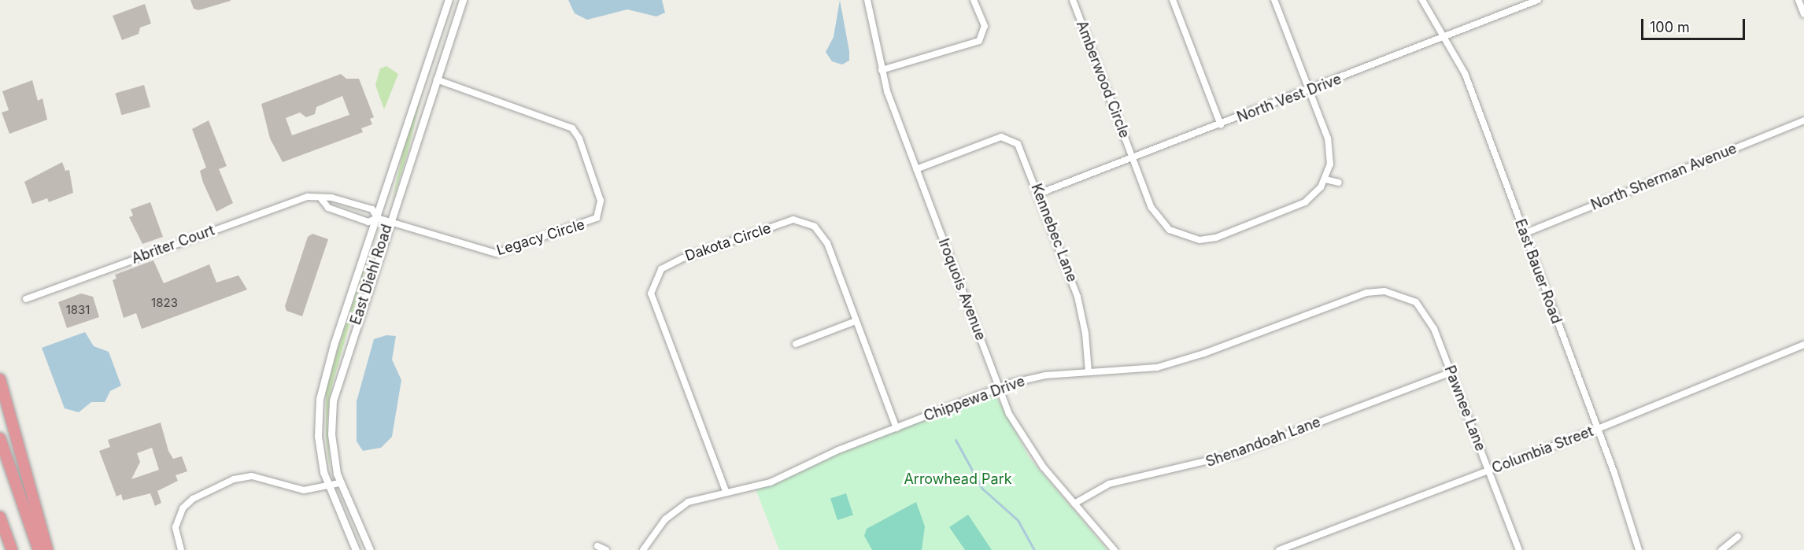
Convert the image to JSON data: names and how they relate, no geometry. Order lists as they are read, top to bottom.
{
  "streets": {
    "street": [
      "Amberwood Circle",
      "North Vest Drive",
      "North Sherman Avenue",
      "Kennebec Lane",
      "Legacy Circle",
      "Dakota Circle",
      "Abriter Court",
      "East Bauer Road",
      "East Diehl Road",
      "Iroquois Avenue",
      "Chippewa Drive",
      "Pawnee Lane",
      "Shenandoah Lane",
      "Columbia Street"
    ]
  },
  "crossings": [
    ["Amberwood Circle", "North Vest Drive"],
    ["North Vest Drive", "Kennebec Lane"],
    ["North Vest Drive", "East Bauer Road"],
    ["North Sherman Avenue", "East Bauer Road"],
    ["Kennebec Lane", "Iroquois Avenue"],
    ["Kennebec Lane", "Chippewa Drive"],
    ["Legacy Circle", "Abriter Court"],
    ["Legacy Circle", "East Diehl Road"],
    ["Dakota Circle", "Chippewa Drive"],
    ["Abriter Court", "East Diehl Road"],
    ["East Bauer Road", "Columbia Street"],
    ["Iroquois Avenue", "Chippewa Drive"],
    ["Iroquois Avenue", "Shenandoah Lane"],
    ["Chippewa Drive", "Pawnee Lane"],
    ["Pawnee Lane", "Shenandoah Lane"],
    ["Pawnee Lane", "Columbia Street"]
  ],
  "parks": ["Arrowhead Park"],
  "house_numbers": ["1823", "1831"],
  "scale_bar": "100 m"
}
